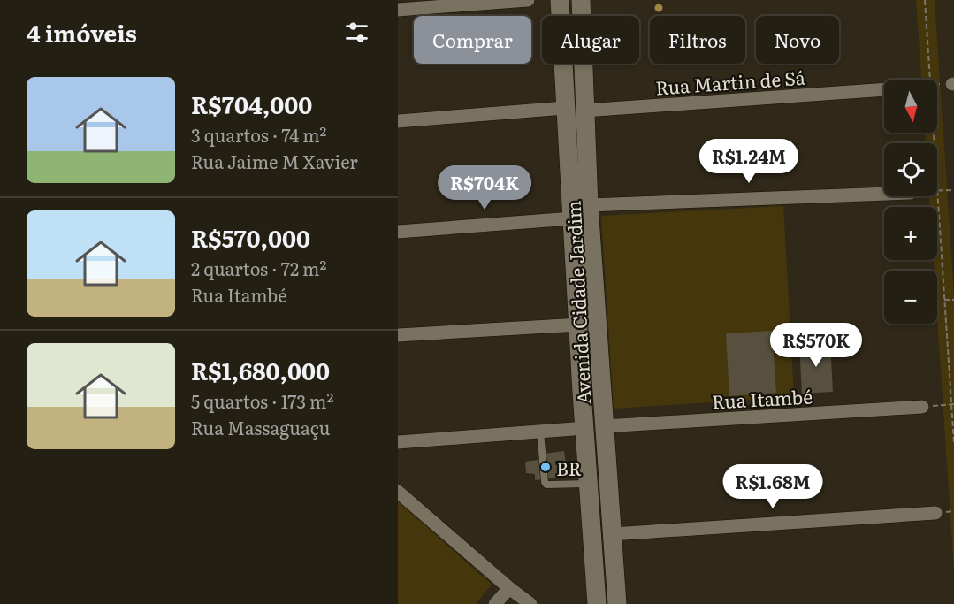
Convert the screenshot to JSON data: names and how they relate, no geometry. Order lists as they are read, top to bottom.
{
  "streets": {
    "main road": ["Avenida Cidade Jardim"],
    "street": ["Rua Martin de Sá", "Rua Itambé"]
  },
  "crossings": [
    ["Rua Martin de Sá", "Avenida Cidade Jardim"],
    ["Avenida Cidade Jardim", "Rua Itambé"]
  ],
  "places": ["BR"],
  "north": "bottom",
  "page": {
    "heading": "4 imóveis",
    "chip": [
      "Comprar",
      "Alugar",
      "Filtros",
      "Novo"
    ],
    "list": [
      {
        "name": "R$704,000",
        "note": "3 quartos · 74 m² · Rua Jaime M Xavier"
      },
      {
        "name": "R$570,000",
        "note": "2 quartos · 72 m² · Rua Itambé"
      },
      {
        "name": "R$1,680,000",
        "note": "5 quartos · 173 m² · Rua Massaguaçu"
      }
    ],
    "map_buttons": ["+", "−"],
    "price": [
      "R$1.24M",
      "R$704K",
      "R$570K",
      "R$1.68M"
    ]
  }
}
